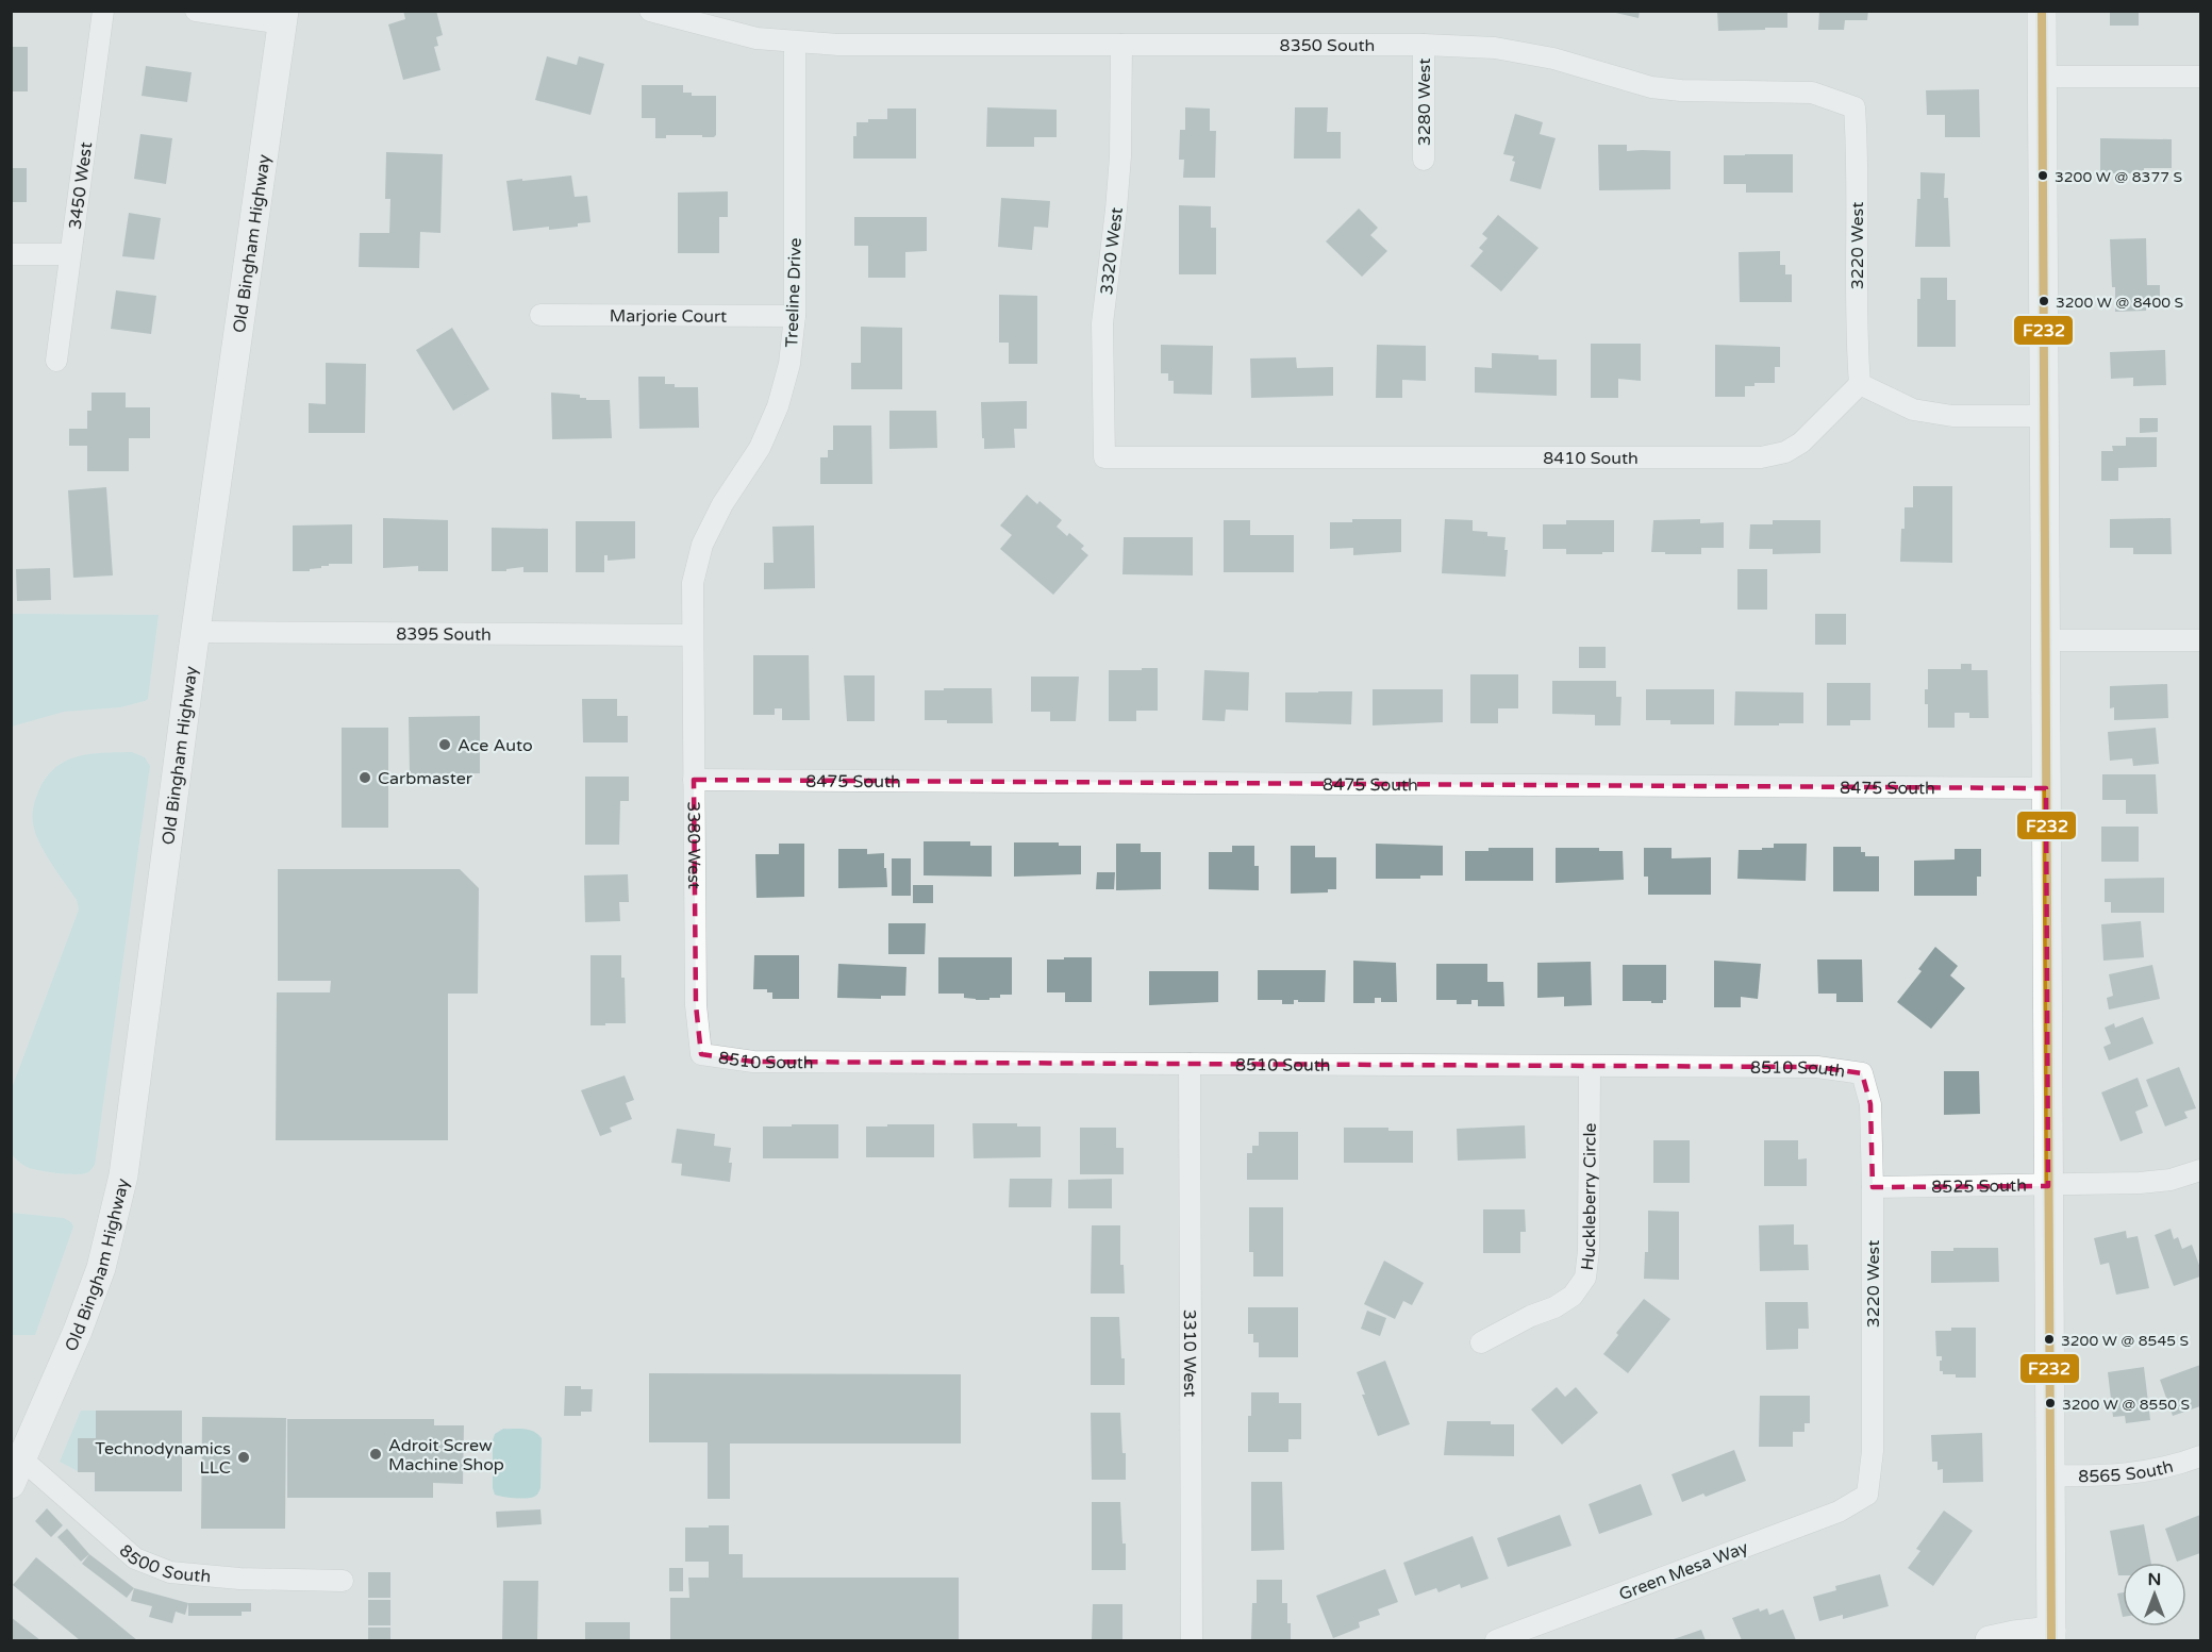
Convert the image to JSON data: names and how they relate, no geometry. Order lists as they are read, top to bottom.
{
  "streets": {
    "street": [
      "8350 South",
      "3280 West",
      "3450 West",
      "Old Bingham Highway",
      "3220 West",
      "3320 West",
      "Treeline Drive",
      "Marjorie Court",
      "8410 South",
      "8395 South",
      "8475 South",
      "3380 West",
      "8510 South",
      "8525 South",
      "Huckleberry Circle",
      "3310 West",
      "8565 South",
      "8500 South",
      "Green Mesa Way"
    ]
  },
  "crossings": [
    ["8350 South", "3280 West"],
    ["8350 South", "3220 West"],
    ["8350 South", "3320 West"],
    ["8350 South", "Treeline Drive"],
    ["Old Bingham Highway", "8395 South"],
    ["Old Bingham Highway", "8500 South"],
    ["3220 West", "8410 South"],
    ["3220 West", "8510 South"],
    ["3220 West", "8525 South"],
    ["3220 West", "Green Mesa Way"],
    ["3320 West", "8410 South"],
    ["Treeline Drive", "Marjorie Court"],
    ["Treeline Drive", "8395 South"],
    ["Treeline Drive", "3380 West"],
    ["8395 South", "3380 West"],
    ["8475 South", "3380 West"],
    ["3380 West", "8510 South"],
    ["8510 South", "Huckleberry Circle"],
    ["8510 South", "3310 West"]
  ],
  "places": [
    "3200 W @ 8377 S",
    "3200 W @ 8400 S",
    "Ace Auto",
    "Carbmaster",
    "3200 W @ 8545 S",
    "3200 W @ 8550 S",
    "Adroit Screw Machine Shop",
    "Technodynamics LLC"
  ],
  "lines": ["transit line F232"],
  "north": "top"
}
